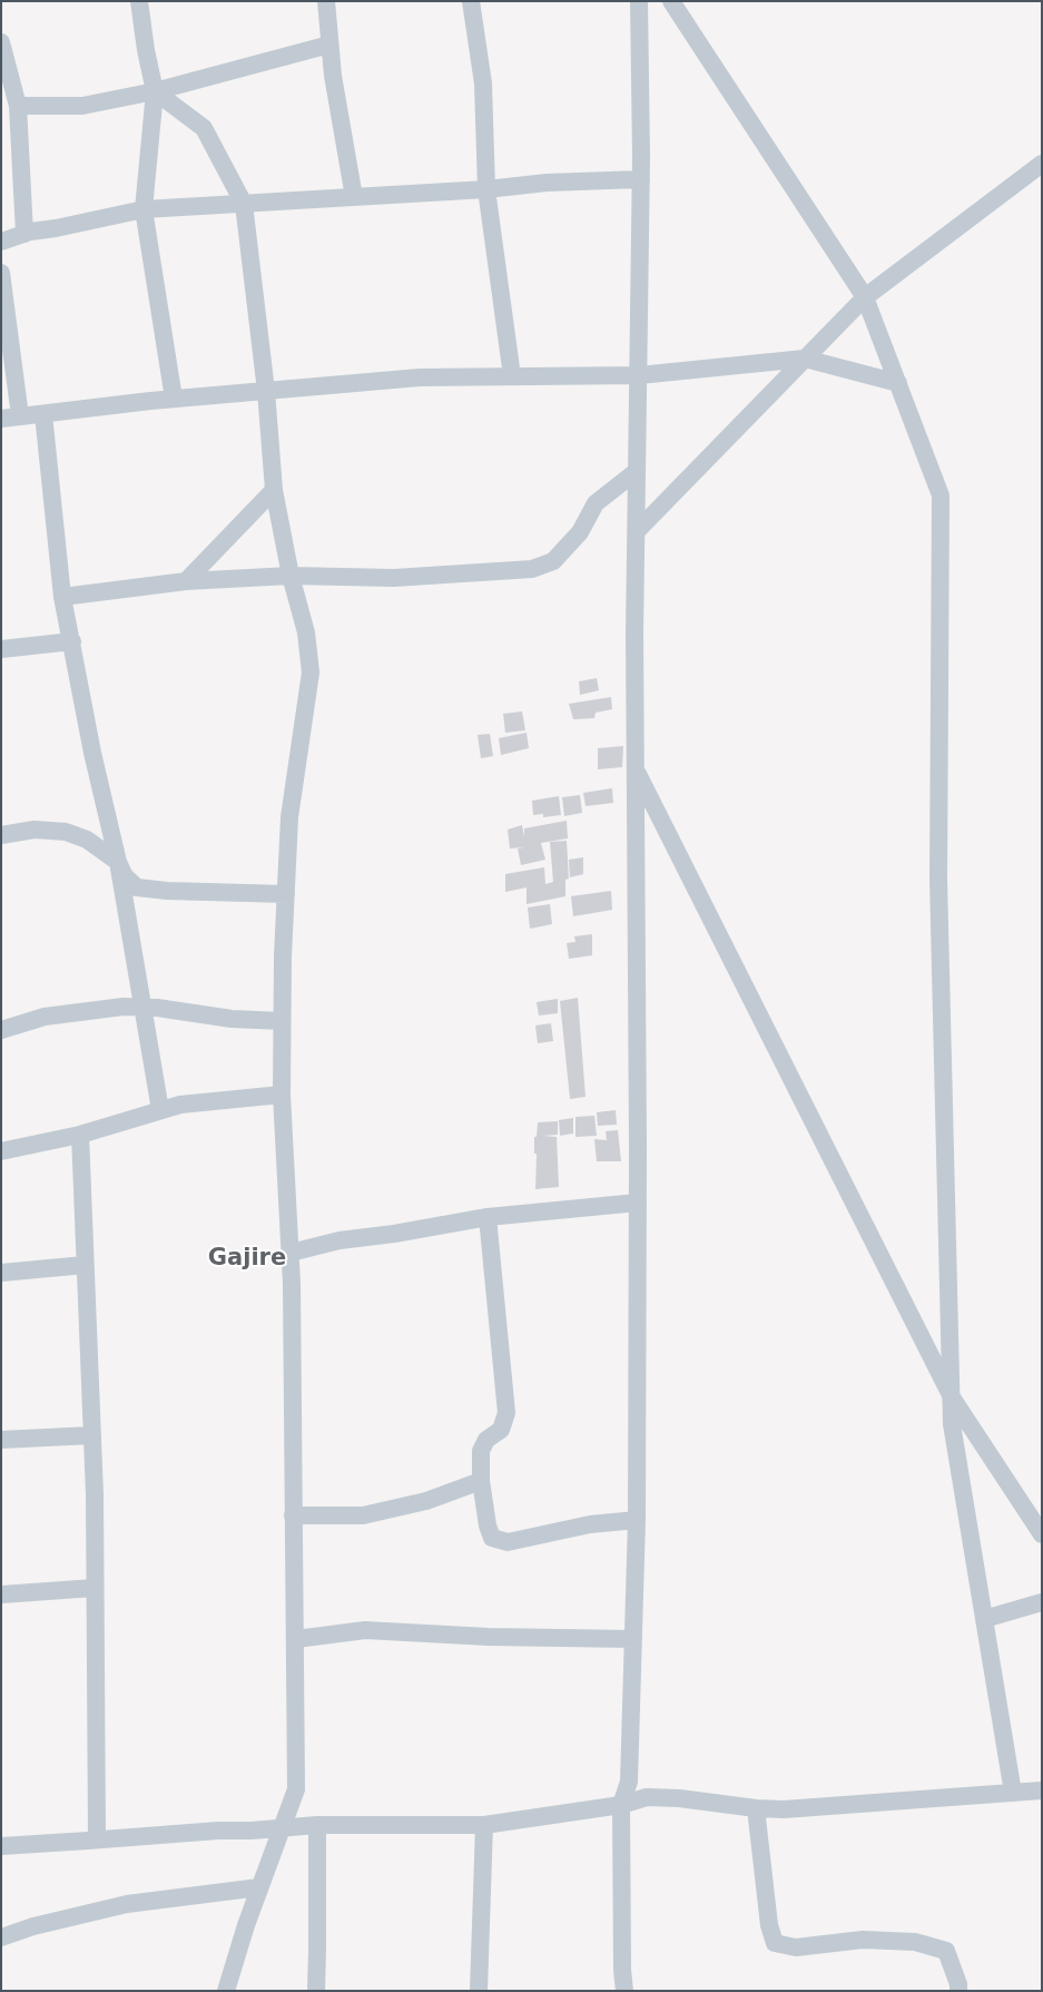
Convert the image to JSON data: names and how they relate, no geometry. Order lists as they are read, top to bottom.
{
  "districts": ["Gajire"]
}
